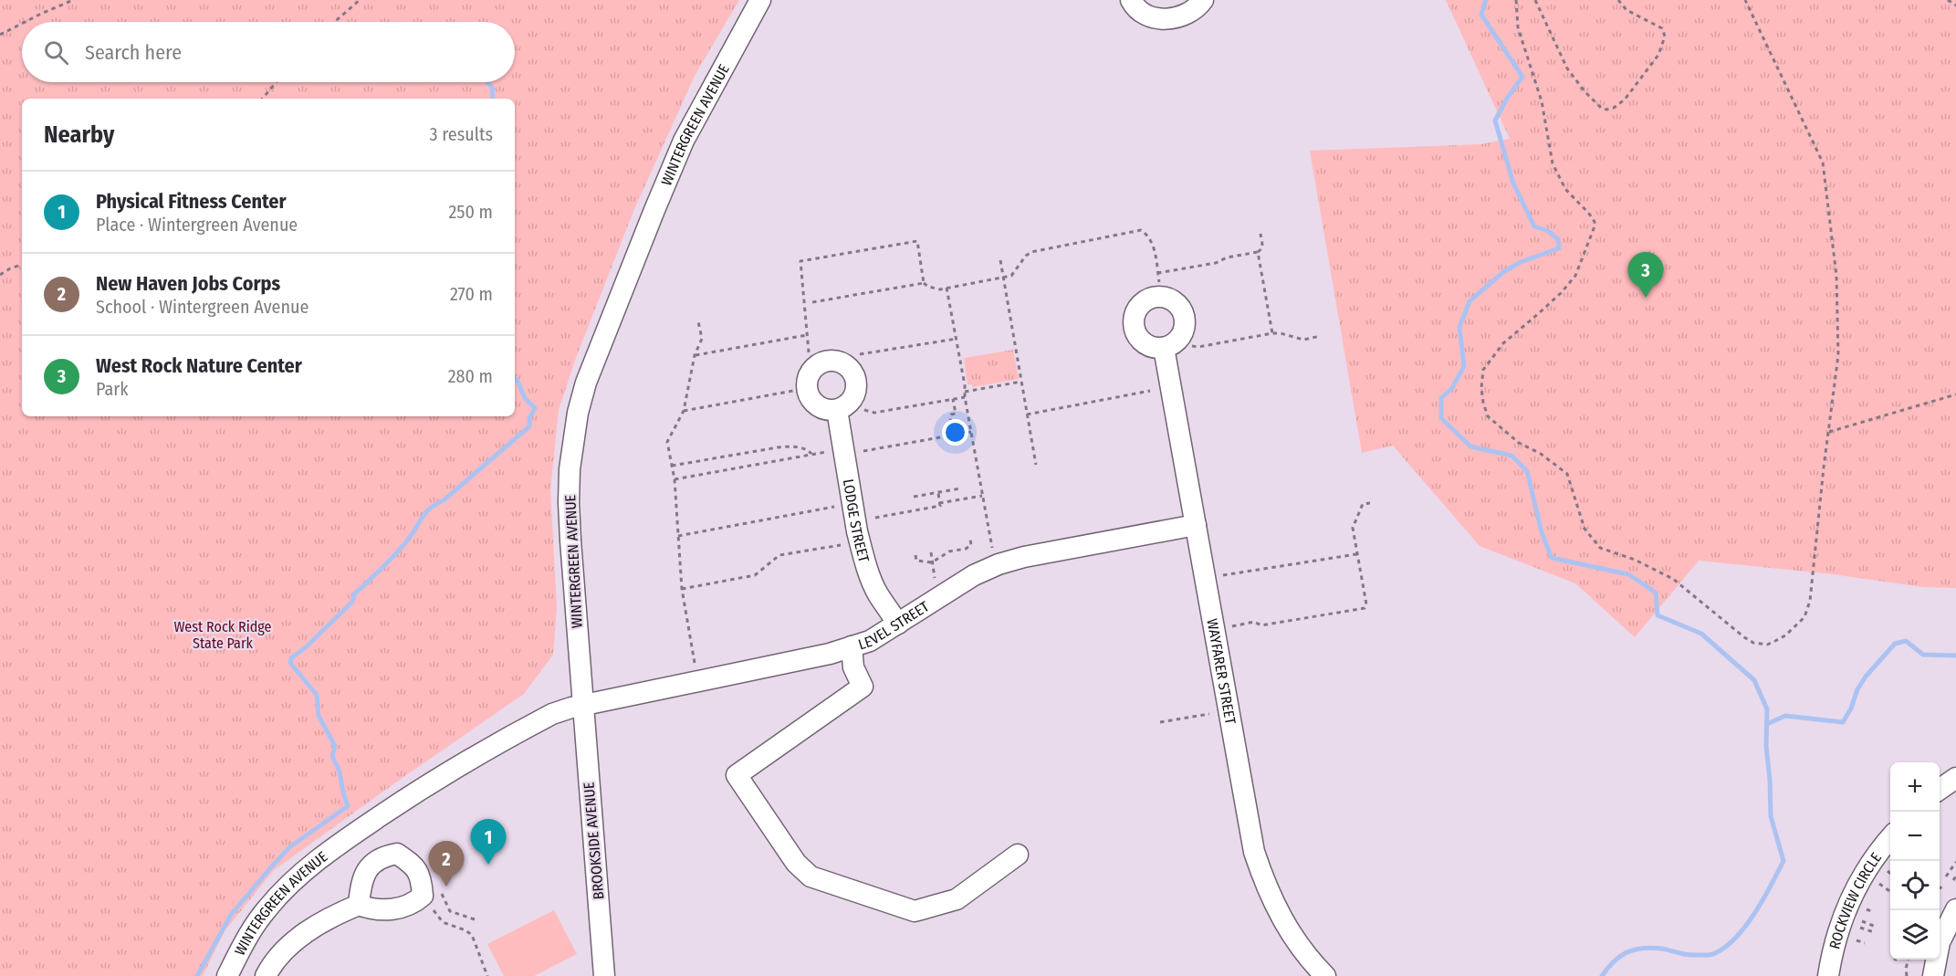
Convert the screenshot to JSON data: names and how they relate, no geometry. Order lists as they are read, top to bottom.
{
  "streets": {
    "street": [
      "WINTERGREEN AVENUE",
      "LODGE STREET",
      "LEVEL STREET",
      "WAYFARER STREET",
      "BROOKSIDE AVENUE",
      "ROCKVIEW CIRCLE"
    ]
  },
  "crossings": [
    ["WINTERGREEN AVENUE", "LEVEL STREET"],
    ["WINTERGREEN AVENUE", "BROOKSIDE AVENUE"],
    ["LODGE STREET", "LEVEL STREET"],
    ["LEVEL STREET", "WAYFARER STREET"],
    ["LEVEL STREET", "BROOKSIDE AVENUE"]
  ],
  "parks": ["West Rock Ridge State Park"],
  "page": {
    "search": "Search here",
    "heading": ["Nearby", "3 results"],
    "list": [
      {
        "mark": "1",
        "name": "Physical Fitness Center",
        "note": "Place · Wintergreen Avenue",
        "value": "250 m"
      },
      {
        "mark": "2",
        "name": "New Haven Jobs Corps",
        "note": "School · Wintergreen Avenue",
        "value": "270 m"
      },
      {
        "mark": "3",
        "name": "West Rock Nature Center",
        "note": "Park",
        "value": "280 m"
      }
    ],
    "pins": ["3", "1", "2"],
    "map_buttons": ["+", "−"]
  }
}
